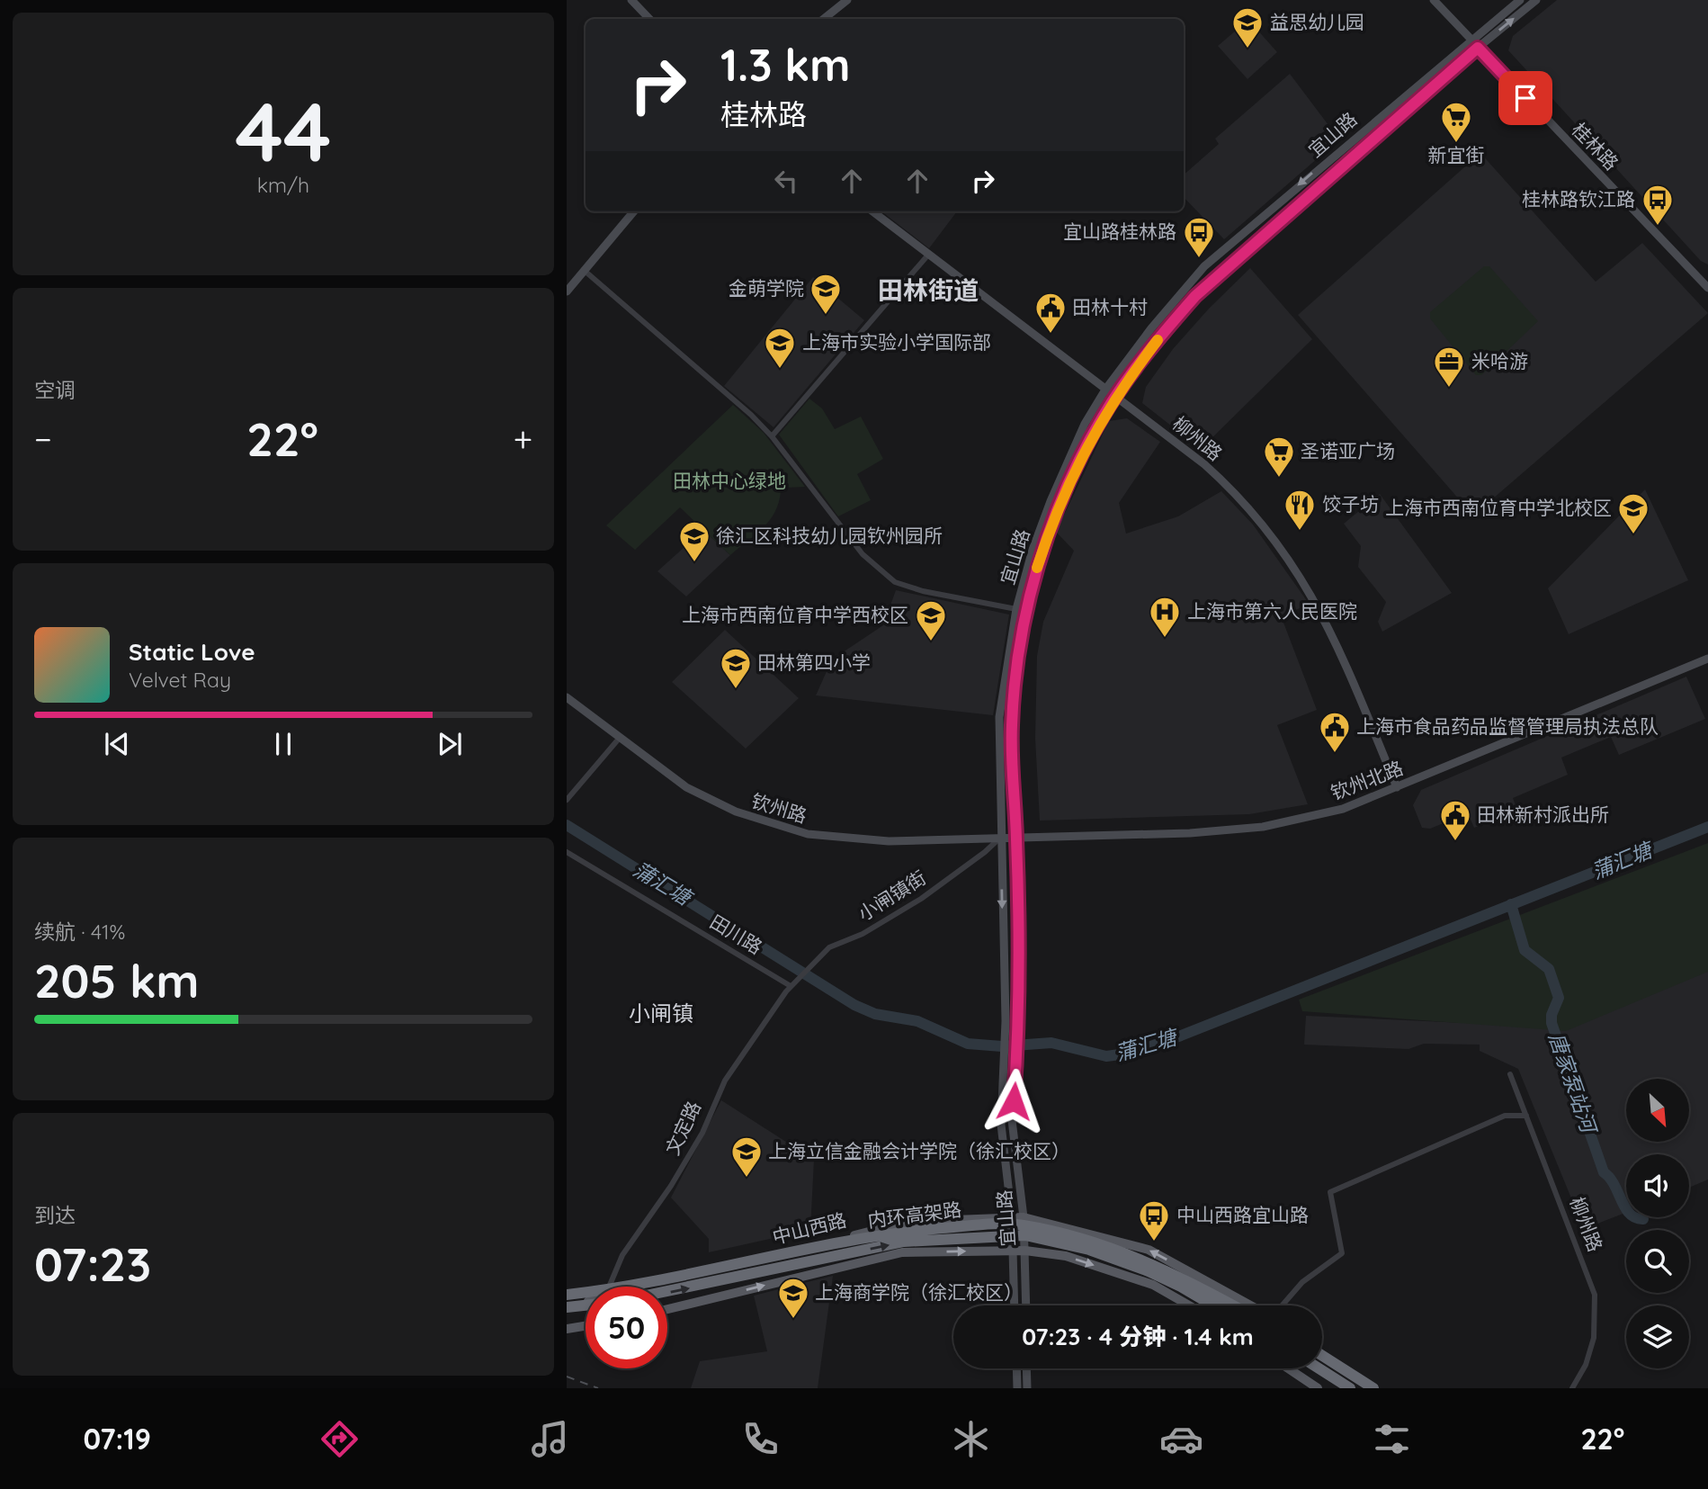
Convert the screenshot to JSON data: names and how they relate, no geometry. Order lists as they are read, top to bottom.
{
  "streets": {
    "highway": ["内环高架路"],
    "main road": [
      "宜山路",
      "桂林路",
      "柳州路",
      "钦州北路",
      "钦州路",
      "中山西路"
    ],
    "street": ["小闸镇街", "田川路", "文定路"]
  },
  "crossings": [
    ["宜山路", "桂林路"],
    ["宜山路", "柳州路"],
    ["宜山路", "钦州北路"],
    ["宜山路", "钦州路"],
    ["宜山路", "小闸镇街"],
    ["宜山路", "中山西路"],
    ["柳州路", "钦州北路"],
    ["钦州北路", "钦州路"],
    ["钦州路", "小闸镇街"],
    ["小闸镇街", "文定路"],
    ["田川路", "文定路"]
  ],
  "districts": ["田林街道", "小闸镇"],
  "water": ["蒲汇塘", "唐家泵站河"],
  "parks": ["田林中心绿地"],
  "places": {
    "school or university": [
      "益思幼儿园",
      "金萌学院",
      "上海市实验小学国际部",
      "上海市西南位育中学北校区",
      "徐汇区科技幼儿园钦州园所",
      "上海市西南位育中学西校区",
      "田林第四小学",
      "上海立信金融会计学院（徐汇校区）",
      "上海商学院（徐汇校区）"
    ],
    "supermarket": ["新宜街", "圣诺亚广场"],
    "bus stop": ["桂林路钦江路", "宜山路桂林路", "中山西路宜山路"],
    "public building": ["田林十村", "上海市食品药品监督管理局执法总队", "田林新村派出所"],
    "office": ["米哈游"],
    "restaurant": ["饺子坊"],
    "hospital": ["上海市第六人民医院"]
  },
  "north": "bottom right",
  "page": {
    "tile": [
      ["44", "km/h"],
      "空调",
      ["续航 · 41%", "205 km"],
      ["到达", "07:23"]
    ],
    "turn": ["1.3 km", "桂林路"],
    "heat": ["−", "22°", "+"],
    "song": ["Static Love", "Velvet Ray"],
    "limit": "50",
    "trip": "07:23 · 4 分钟 · 1.4 km",
    "tabs": ["07:19", "22°"]
  }
}
